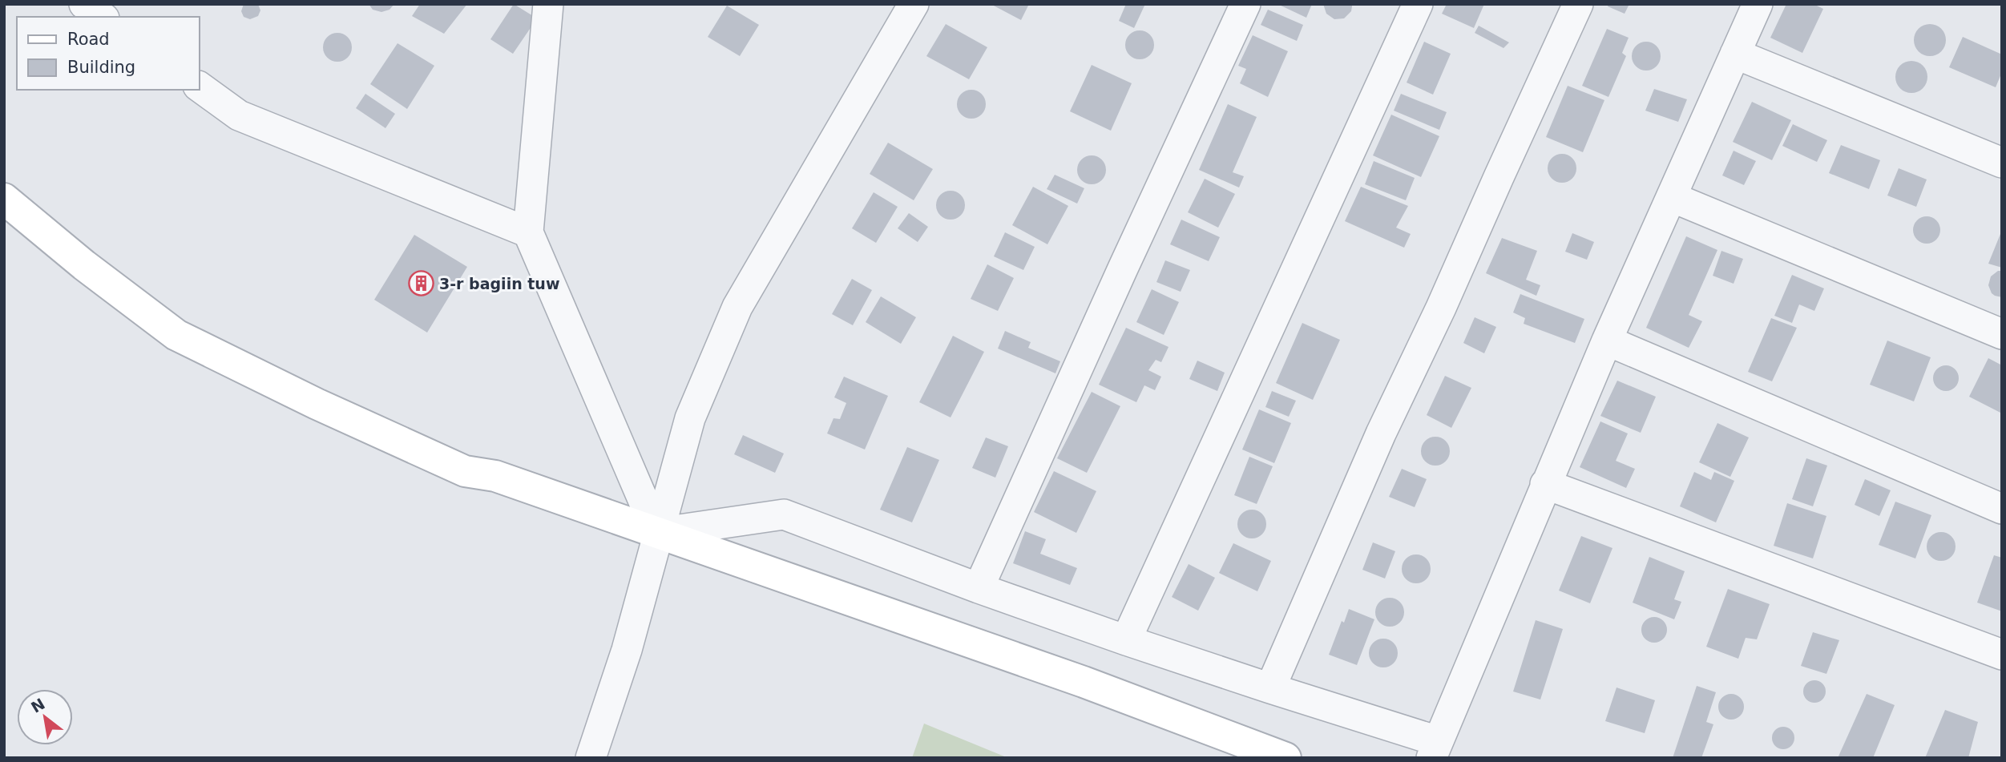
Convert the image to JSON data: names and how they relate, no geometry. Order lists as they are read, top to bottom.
{
  "places": {
    "building": ["3-r bagiin tuw"]
  },
  "legend": ["Road", "Building"],
  "north": "top left"
}
